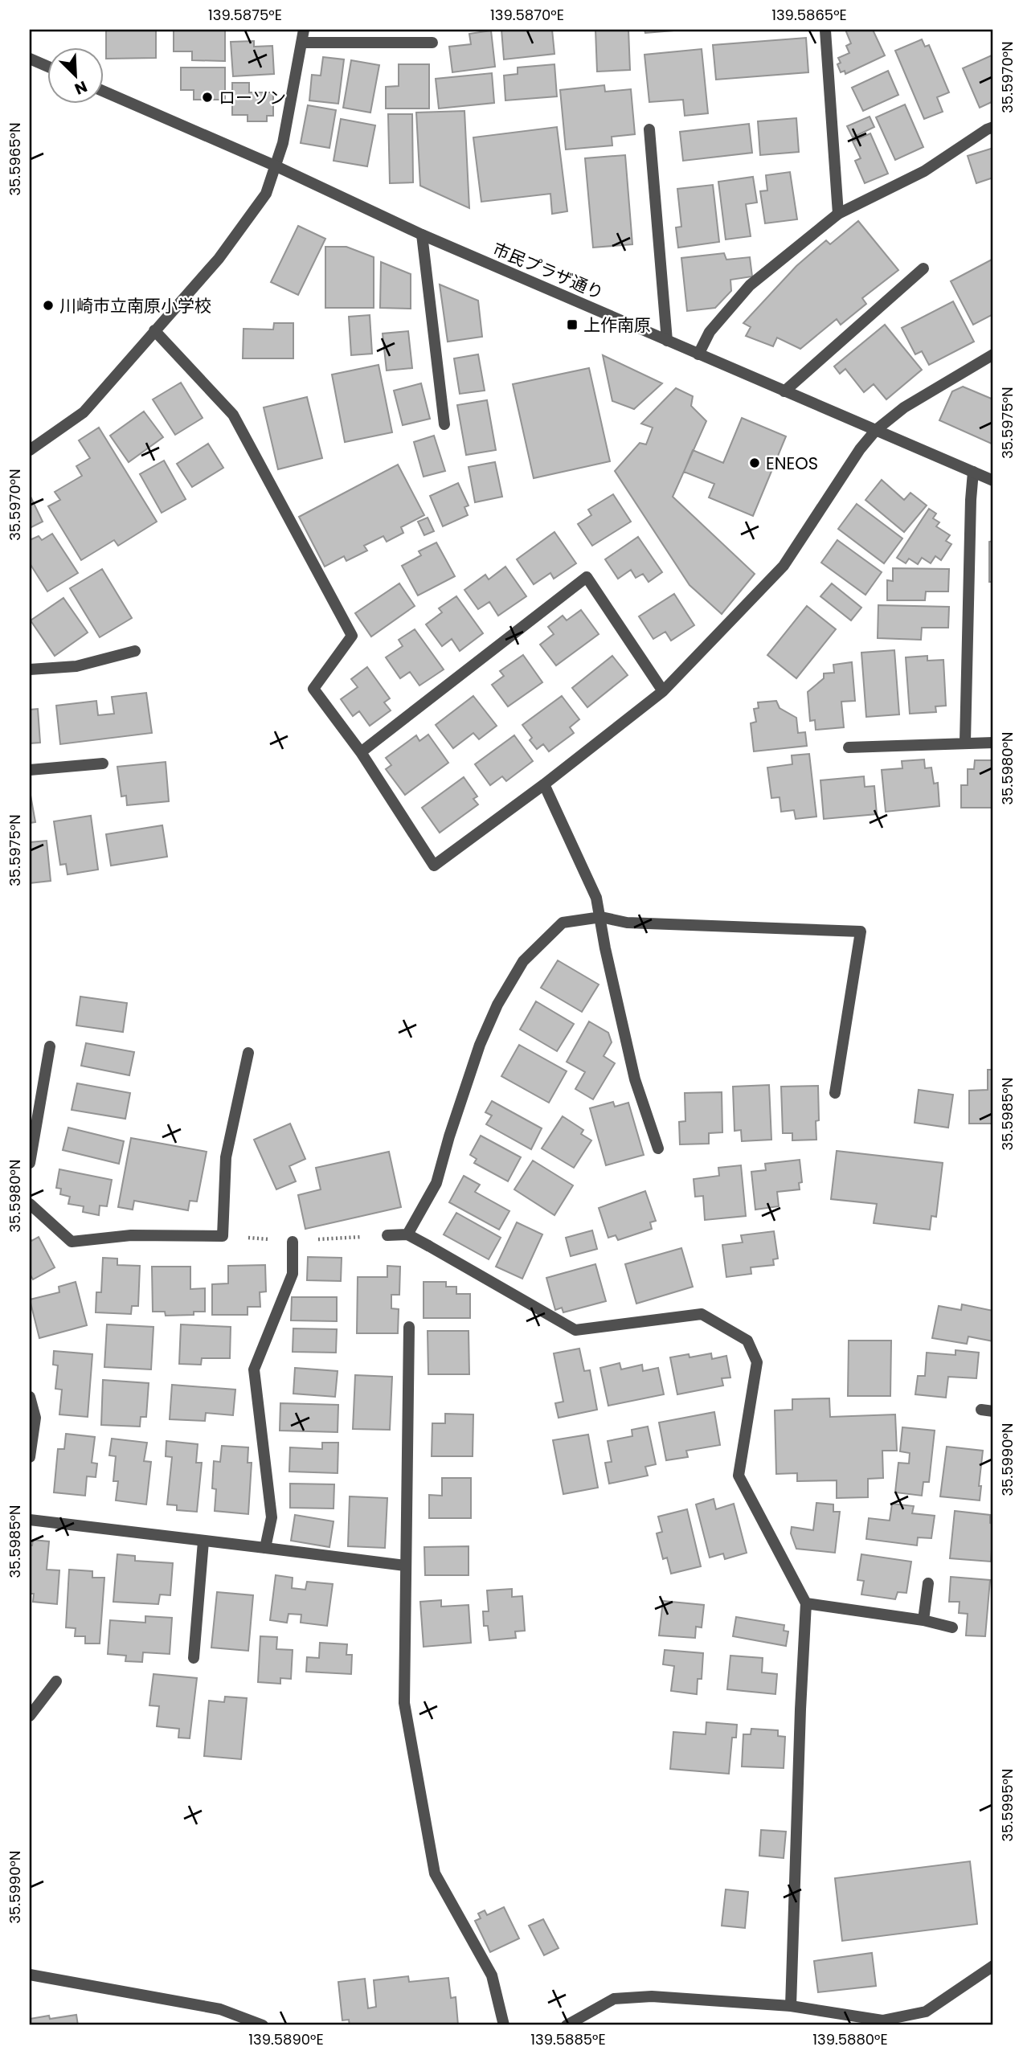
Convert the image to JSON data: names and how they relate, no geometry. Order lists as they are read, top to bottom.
{
  "streets": {
    "street": ["市民プラザ通り"]
  },
  "places": {
    "other": ["ローソン", "川崎市立南原小学校", "ENEOS"],
    "transit": ["上作南原"]
  },
  "north": "bottom right",
  "coordinates": [
    "139.5875°E",
    "139.5870°E",
    "139.5865°E",
    "35.5970°N",
    "35.5965°N",
    "35.5975°N",
    "35.5980°N",
    "35.5985°N",
    "35.5990°N",
    "35.5995°N",
    "139.5890°E",
    "139.5885°E",
    "139.5880°E"
  ]
}
